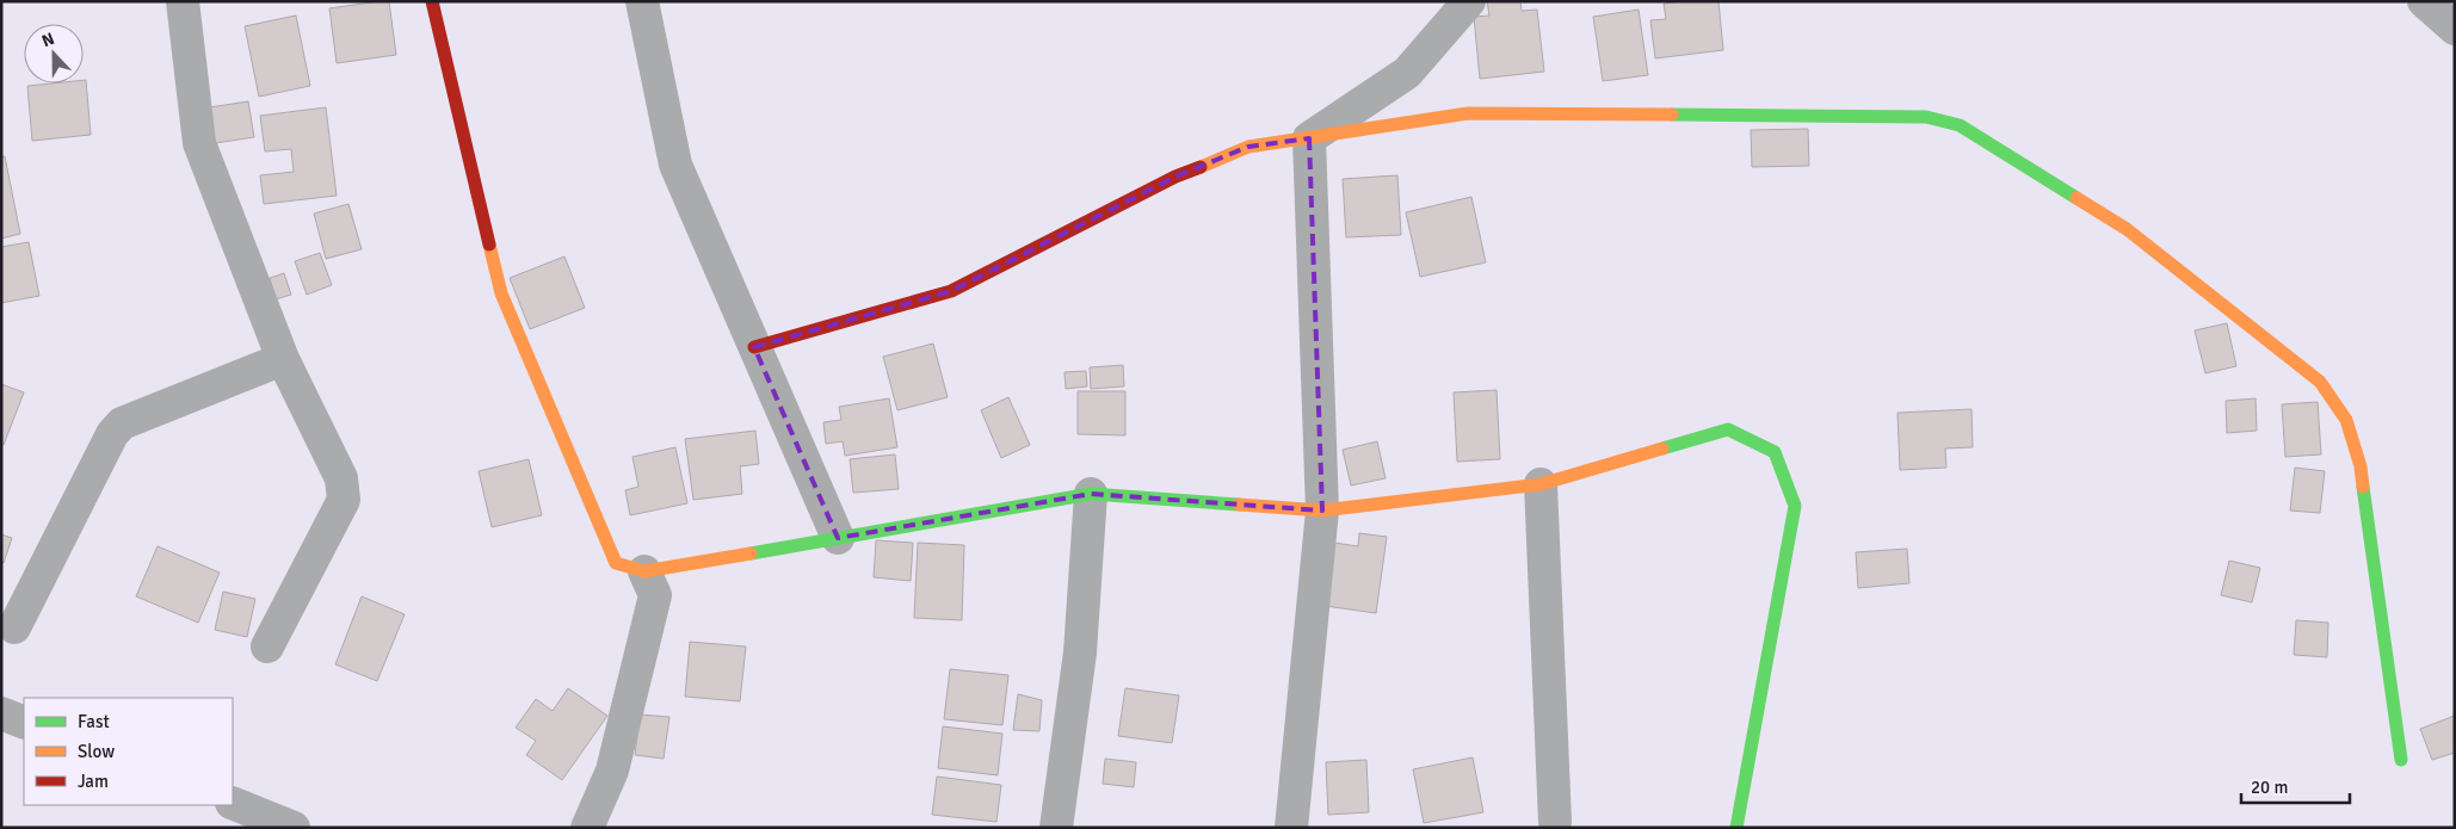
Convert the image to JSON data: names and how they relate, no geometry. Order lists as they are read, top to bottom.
{
  "legend": ["Fast", "Slow", "Jam"],
  "scale_bar": "20 m",
  "north": "top"
}
